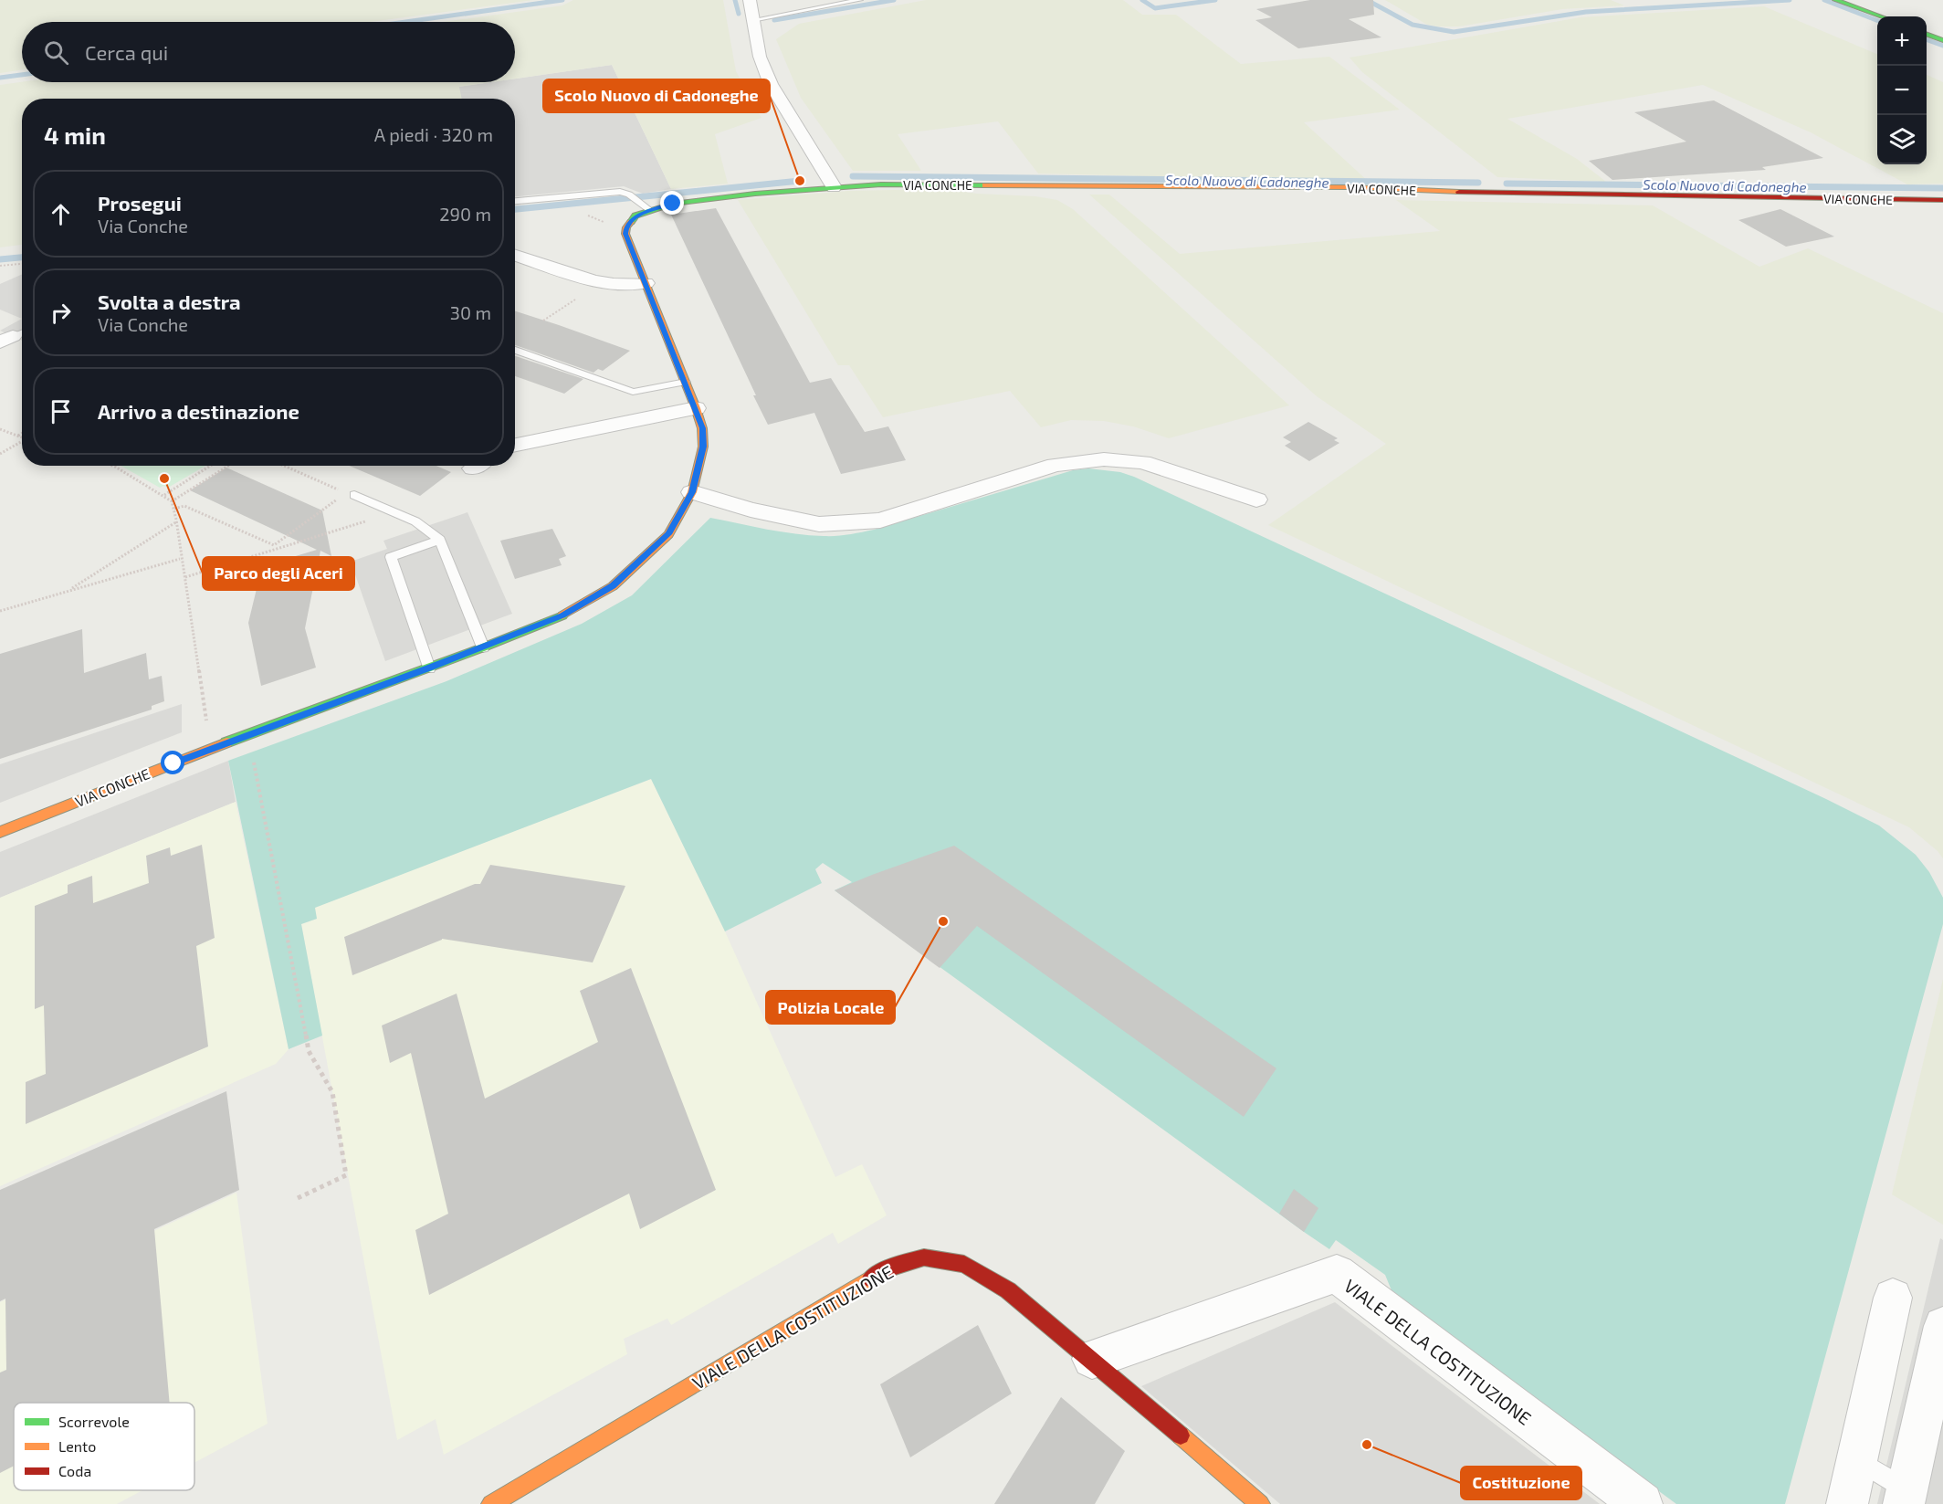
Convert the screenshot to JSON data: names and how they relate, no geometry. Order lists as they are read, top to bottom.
{
  "streets": {
    "street": ["VIA CONCHE", "VIALE DELLA COSTITUZIONE"]
  },
  "water": ["Scolo Nuovo di Cadoneghe"],
  "places": [
    "Scolo Nuovo di Cadoneghe",
    "Parco degli Aceri",
    "Polizia Locale",
    "Costituzione"
  ],
  "legend": ["Scorrevole", "Lento", "Coda"],
  "page": {
    "map_buttons": ["+", "−"],
    "search": "Cerca qui",
    "heading": ["4 min", "A piedi · 320 m"],
    "list": [
      ["Prosegui", "Via Conche", "290 m"],
      ["Svolta a destra", "Via Conche", "30 m"],
      "Arrivo a destinazione"
    ]
  }
}
